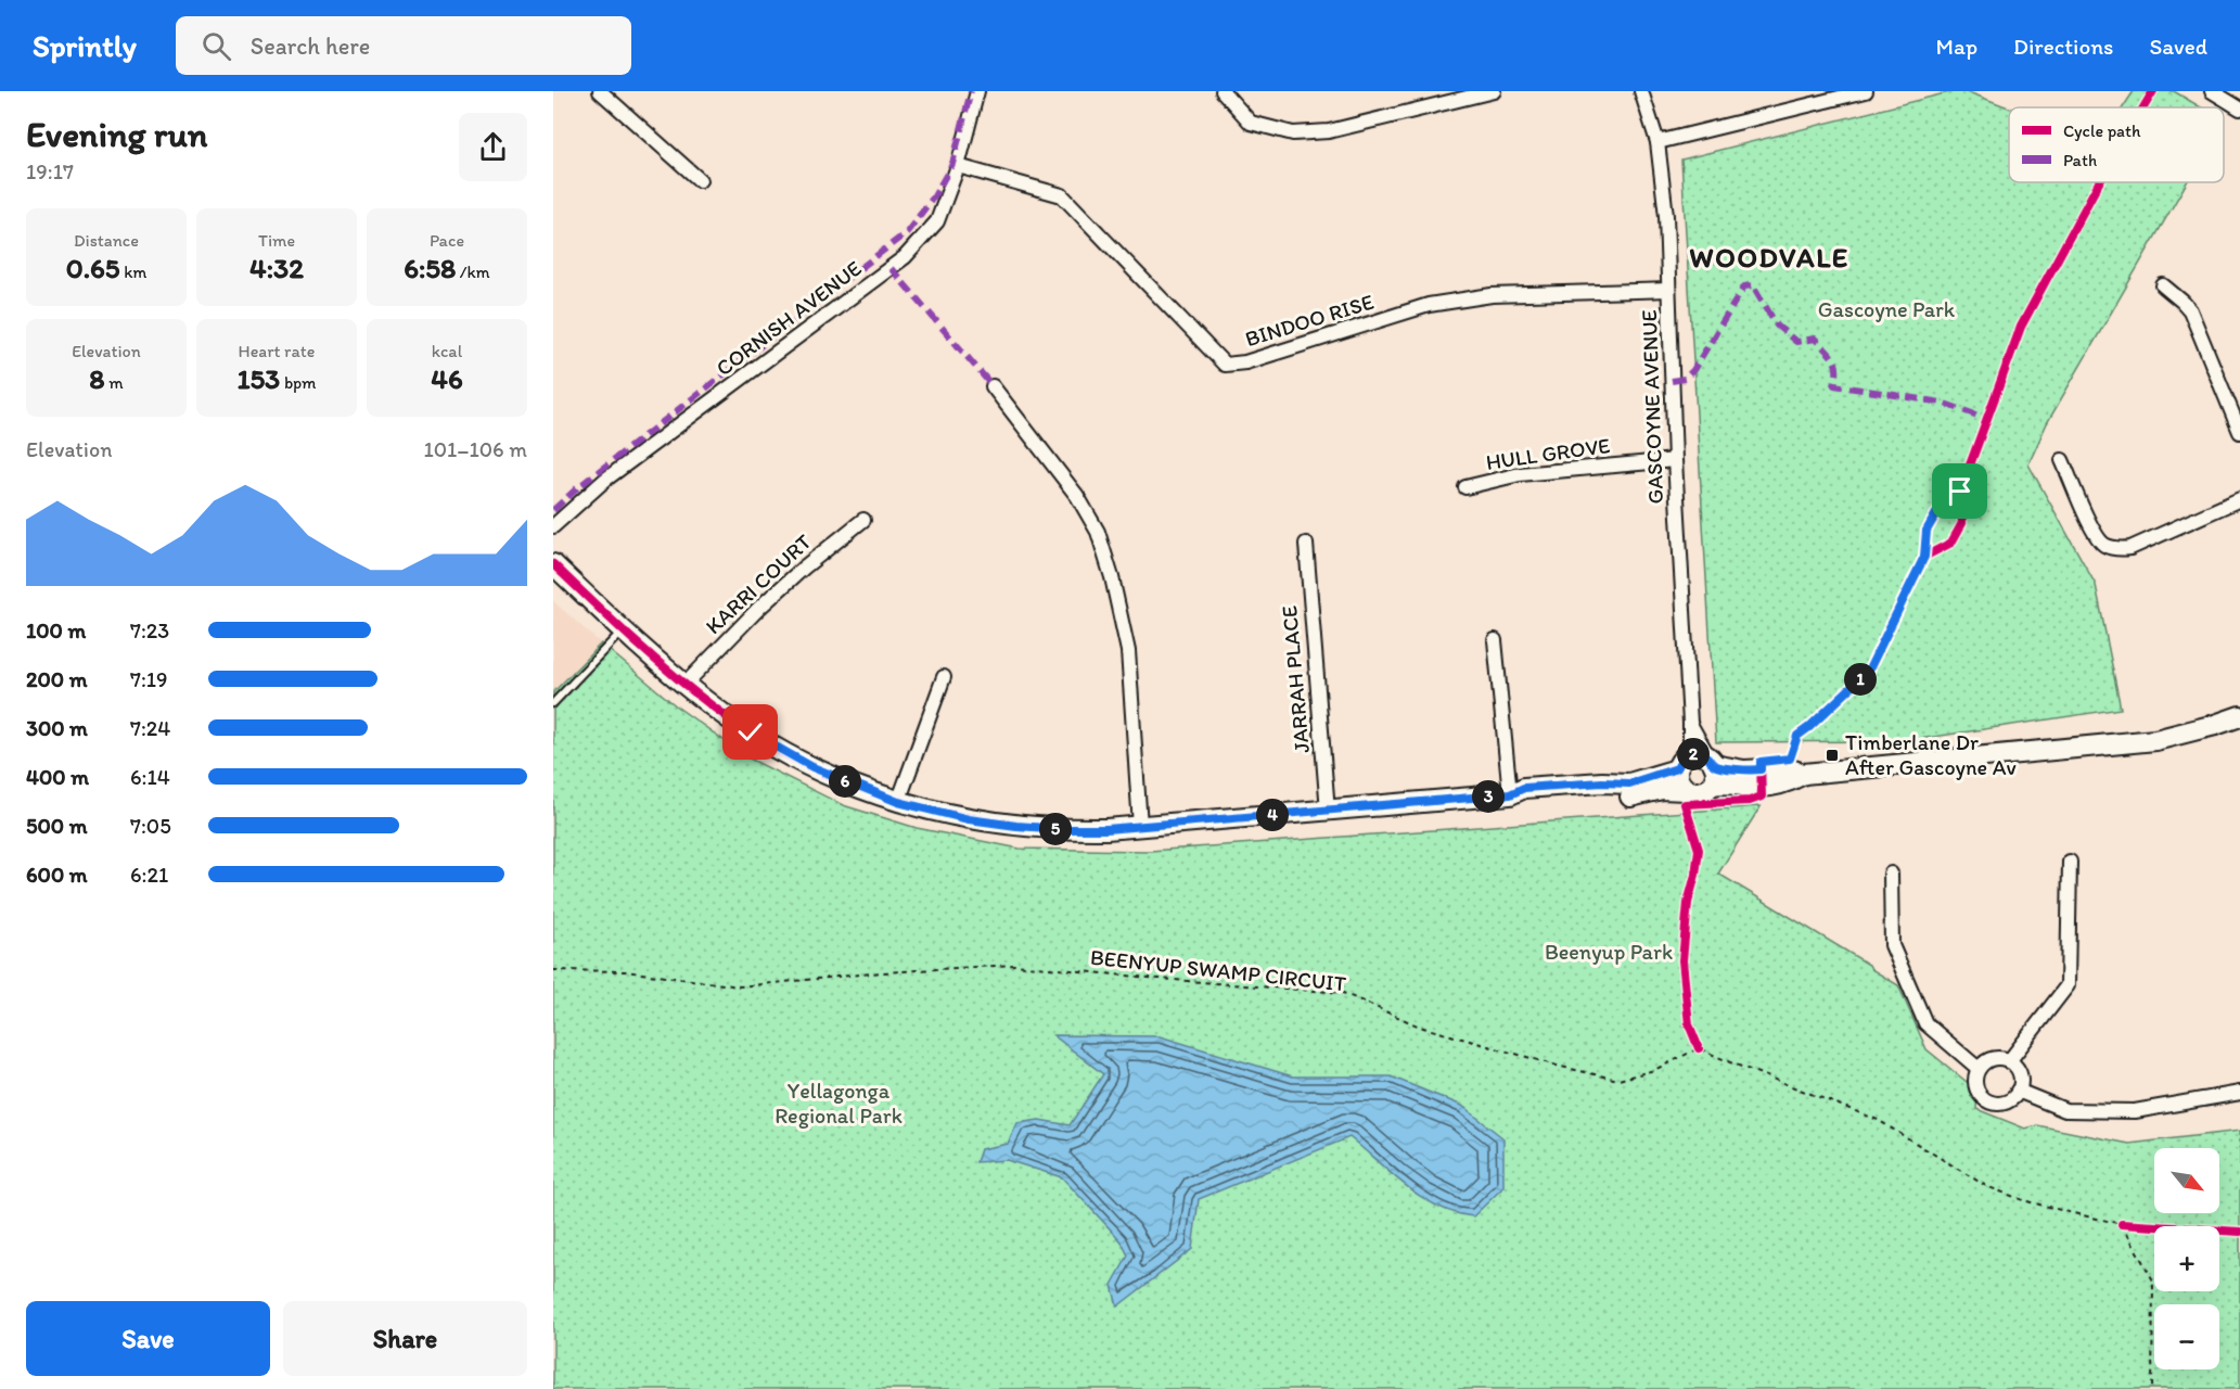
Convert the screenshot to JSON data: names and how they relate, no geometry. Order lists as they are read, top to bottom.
{
  "streets": {
    "street": [
      "CORNISH AVENUE",
      "BINDOO RISE",
      "GASCOYNE AVENUE",
      "HULL GROVE",
      "KARRI COURT",
      "JARRAH PLACE"
    ],
    "path": ["BEENYUP SWAMP CIRCUIT"]
  },
  "crossings": [
    ["CORNISH AVENUE", "BINDOO RISE"],
    ["BINDOO RISE", "GASCOYNE AVENUE"],
    ["GASCOYNE AVENUE", "HULL GROVE"]
  ],
  "districts": ["WOODVALE"],
  "parks": ["Gascoyne Park", "Beenyup Park", "Yellagonga Regional Park"],
  "places": {
    "transit": ["Timberlane Dr After Gascoyne Av"]
  },
  "legend": ["Cycle path", "Path"],
  "north": "bottom right",
  "page": {
    "header": "Sprintly",
    "search": "Search here",
    "nav": ["Map", "Directions", "Saved"],
    "heading": ["Evening run", "19:17"],
    "stats": [
      ["Distance", "0.65 km"],
      ["Time", "4:32"],
      ["Pace", "6:58 /km"],
      ["Elevation", "8 m"],
      ["Heart rate", "153 bpm"],
      ["kcal", "46"]
    ],
    "chart": ["Elevation", "101–106 m"],
    "list": [
      {
        "name": "100 m",
        "note": "7:23"
      },
      {
        "name": "200 m",
        "note": "7:19"
      },
      {
        "name": "300 m",
        "note": "7:24"
      },
      {
        "name": "400 m",
        "note": "6:14"
      },
      {
        "name": "500 m",
        "note": "7:05"
      },
      {
        "name": "600 m",
        "note": "6:21"
      }
    ],
    "pins": [
      "1",
      "2",
      "6",
      "3",
      "4",
      "5"
    ],
    "map_buttons": ["+", "−"],
    "buttons": ["Save", "Share"]
  }
}
